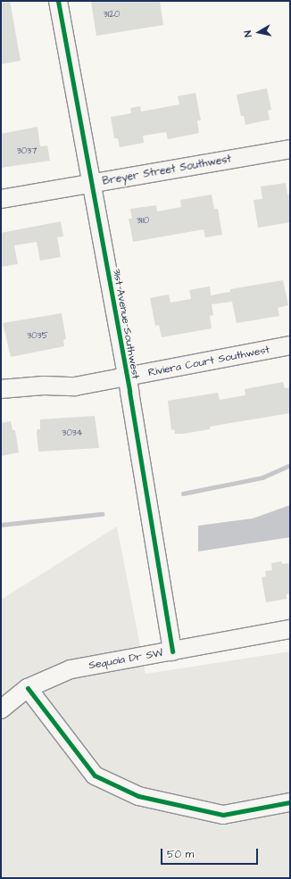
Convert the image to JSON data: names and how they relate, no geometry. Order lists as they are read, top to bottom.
{
  "streets": {
    "street": [
      "Breyer Street Southwest",
      "31st Avenue Southwest",
      "Riviera Court Southwest",
      "Sequoia Dr SW"
    ]
  },
  "crossings": [
    ["Breyer Street Southwest", "31st Avenue Southwest"],
    ["31st Avenue Southwest", "Riviera Court Southwest"],
    ["31st Avenue Southwest", "Sequoia Dr SW"]
  ],
  "house_numbers": [
    "3120",
    "3037",
    "3110",
    "3035",
    "3034"
  ],
  "scale_bar": "50 m",
  "north": "left"
}
